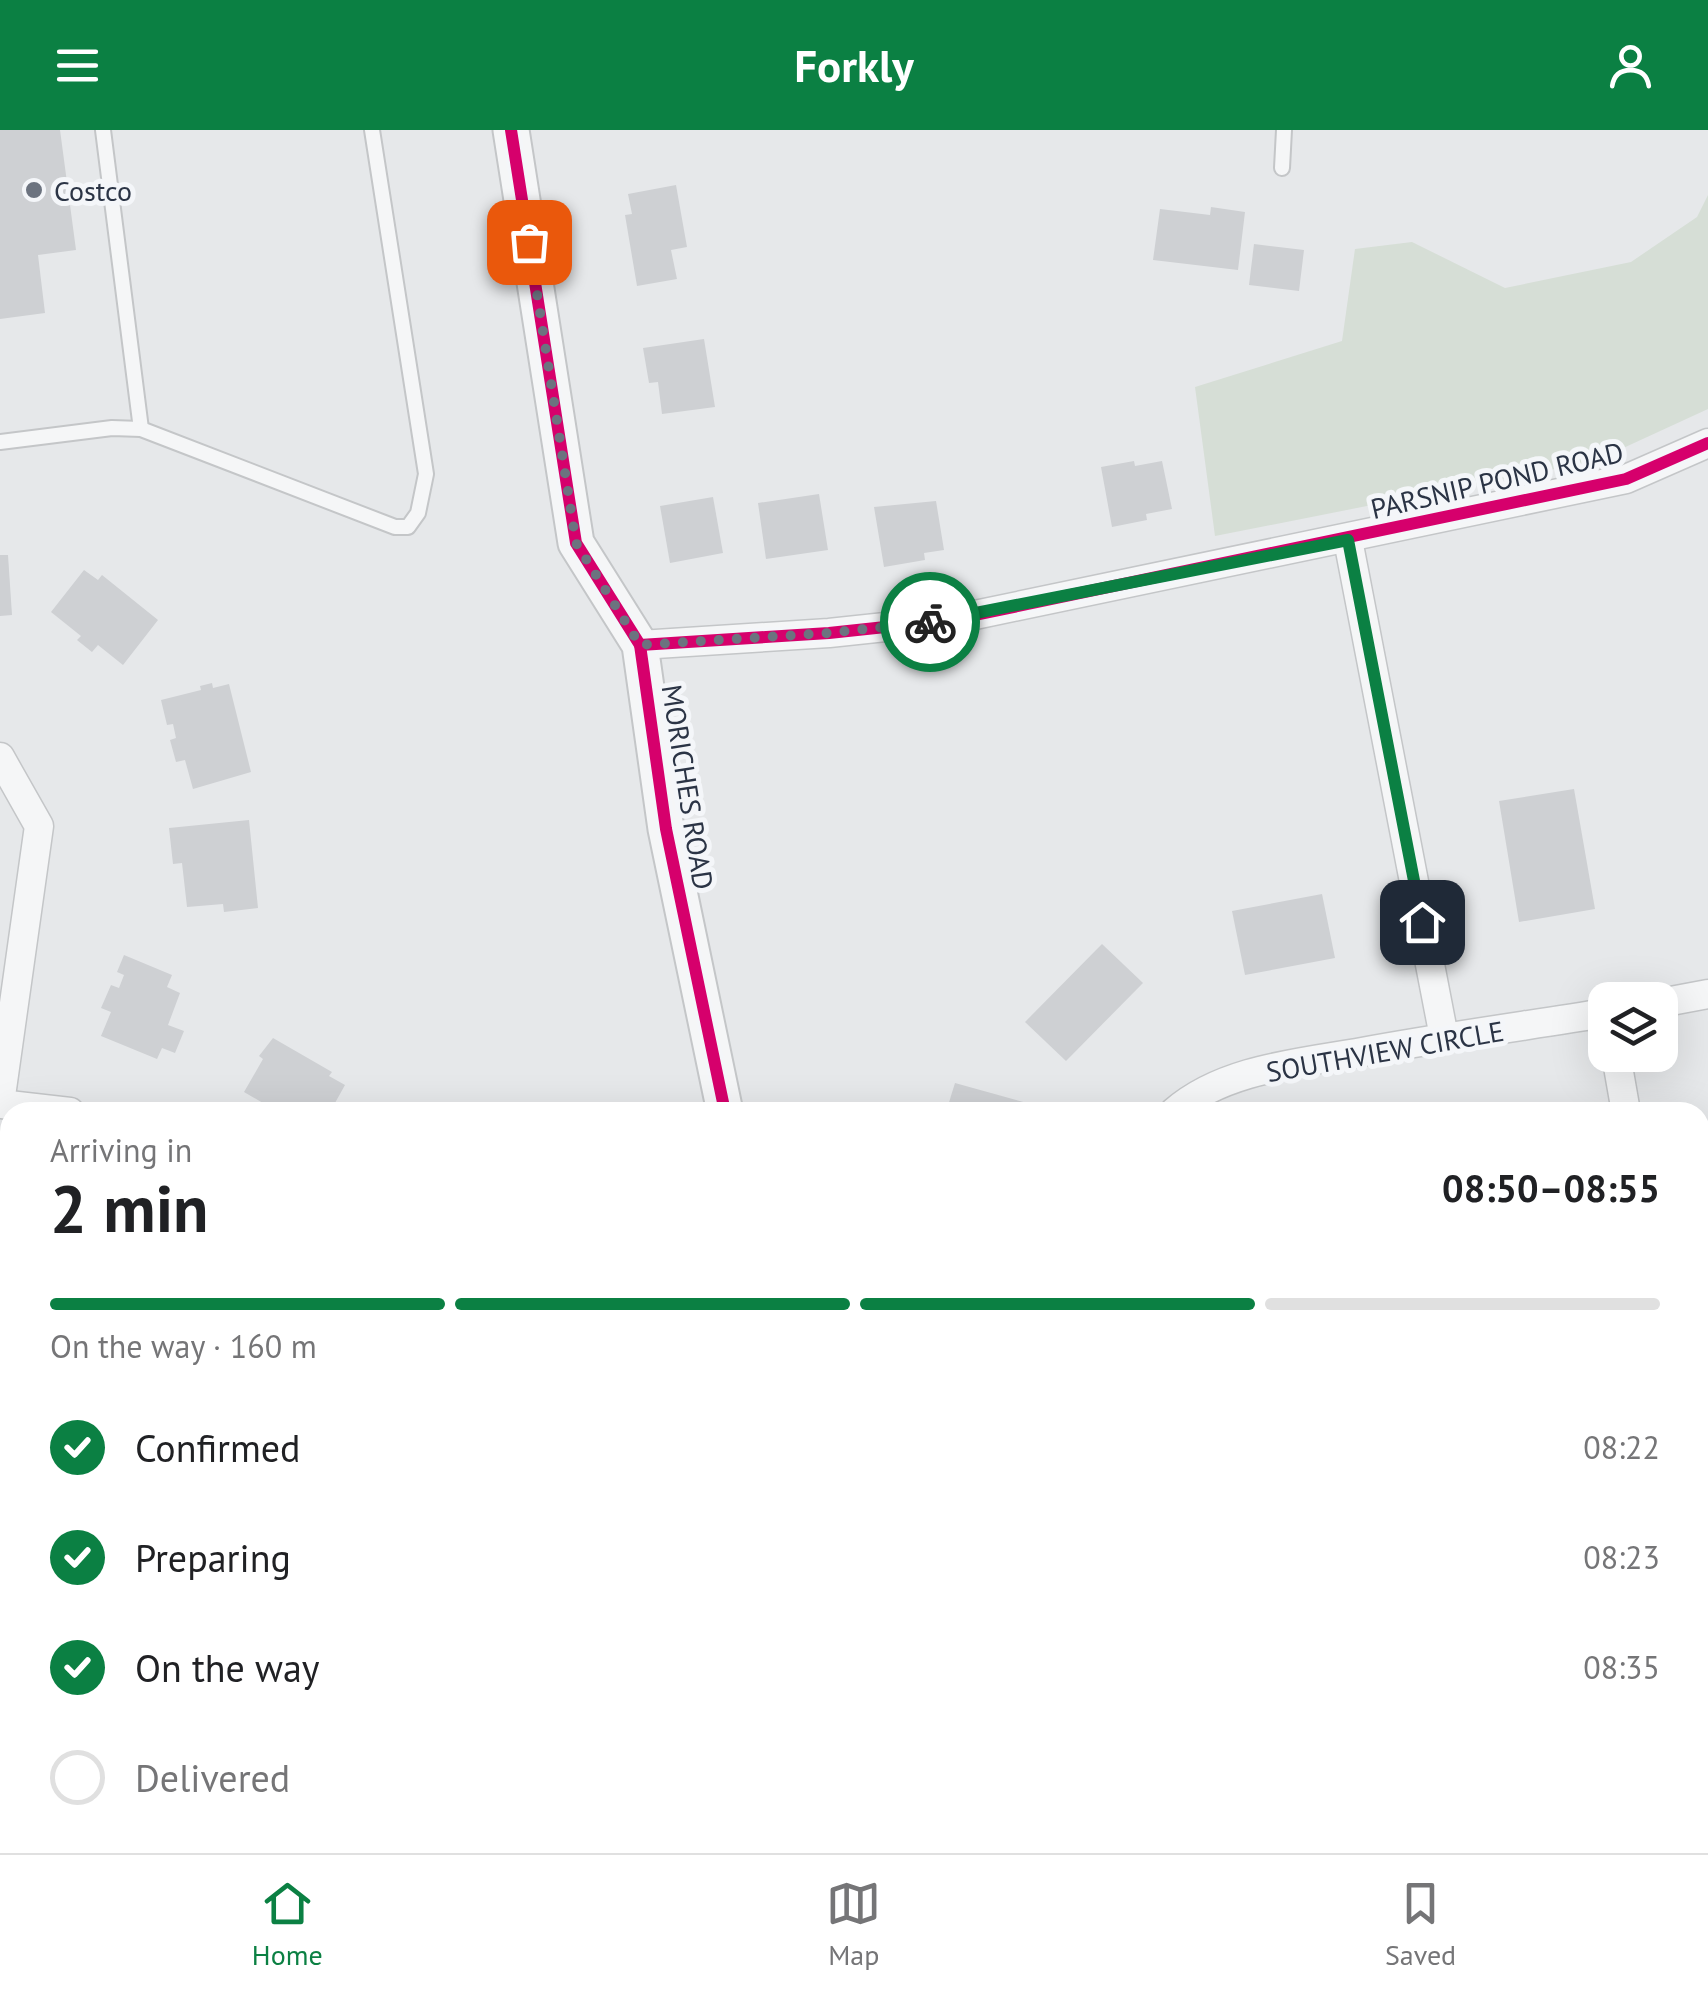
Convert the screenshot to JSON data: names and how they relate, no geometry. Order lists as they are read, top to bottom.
{
  "streets": {
    "street": ["PARSNIP POND ROAD", "MORICHES ROAD", "SOUTHVIEW CIRCLE"]
  },
  "crossings": [
    ["PARSNIP POND ROAD", "MORICHES ROAD"]
  ],
  "places": ["Costco"],
  "page": {
    "header": "Forkly",
    "heading": ["2 min", "Arriving in", "08:50–08:55"],
    "bar": "On the way · 160 m",
    "list": [
      ["Confirmed", "08:22"],
      ["Preparing", "08:23"],
      ["On the way", "08:35"],
      "Delivered"
    ],
    "tabs": ["Home", "Map", "Saved"]
  }
}
